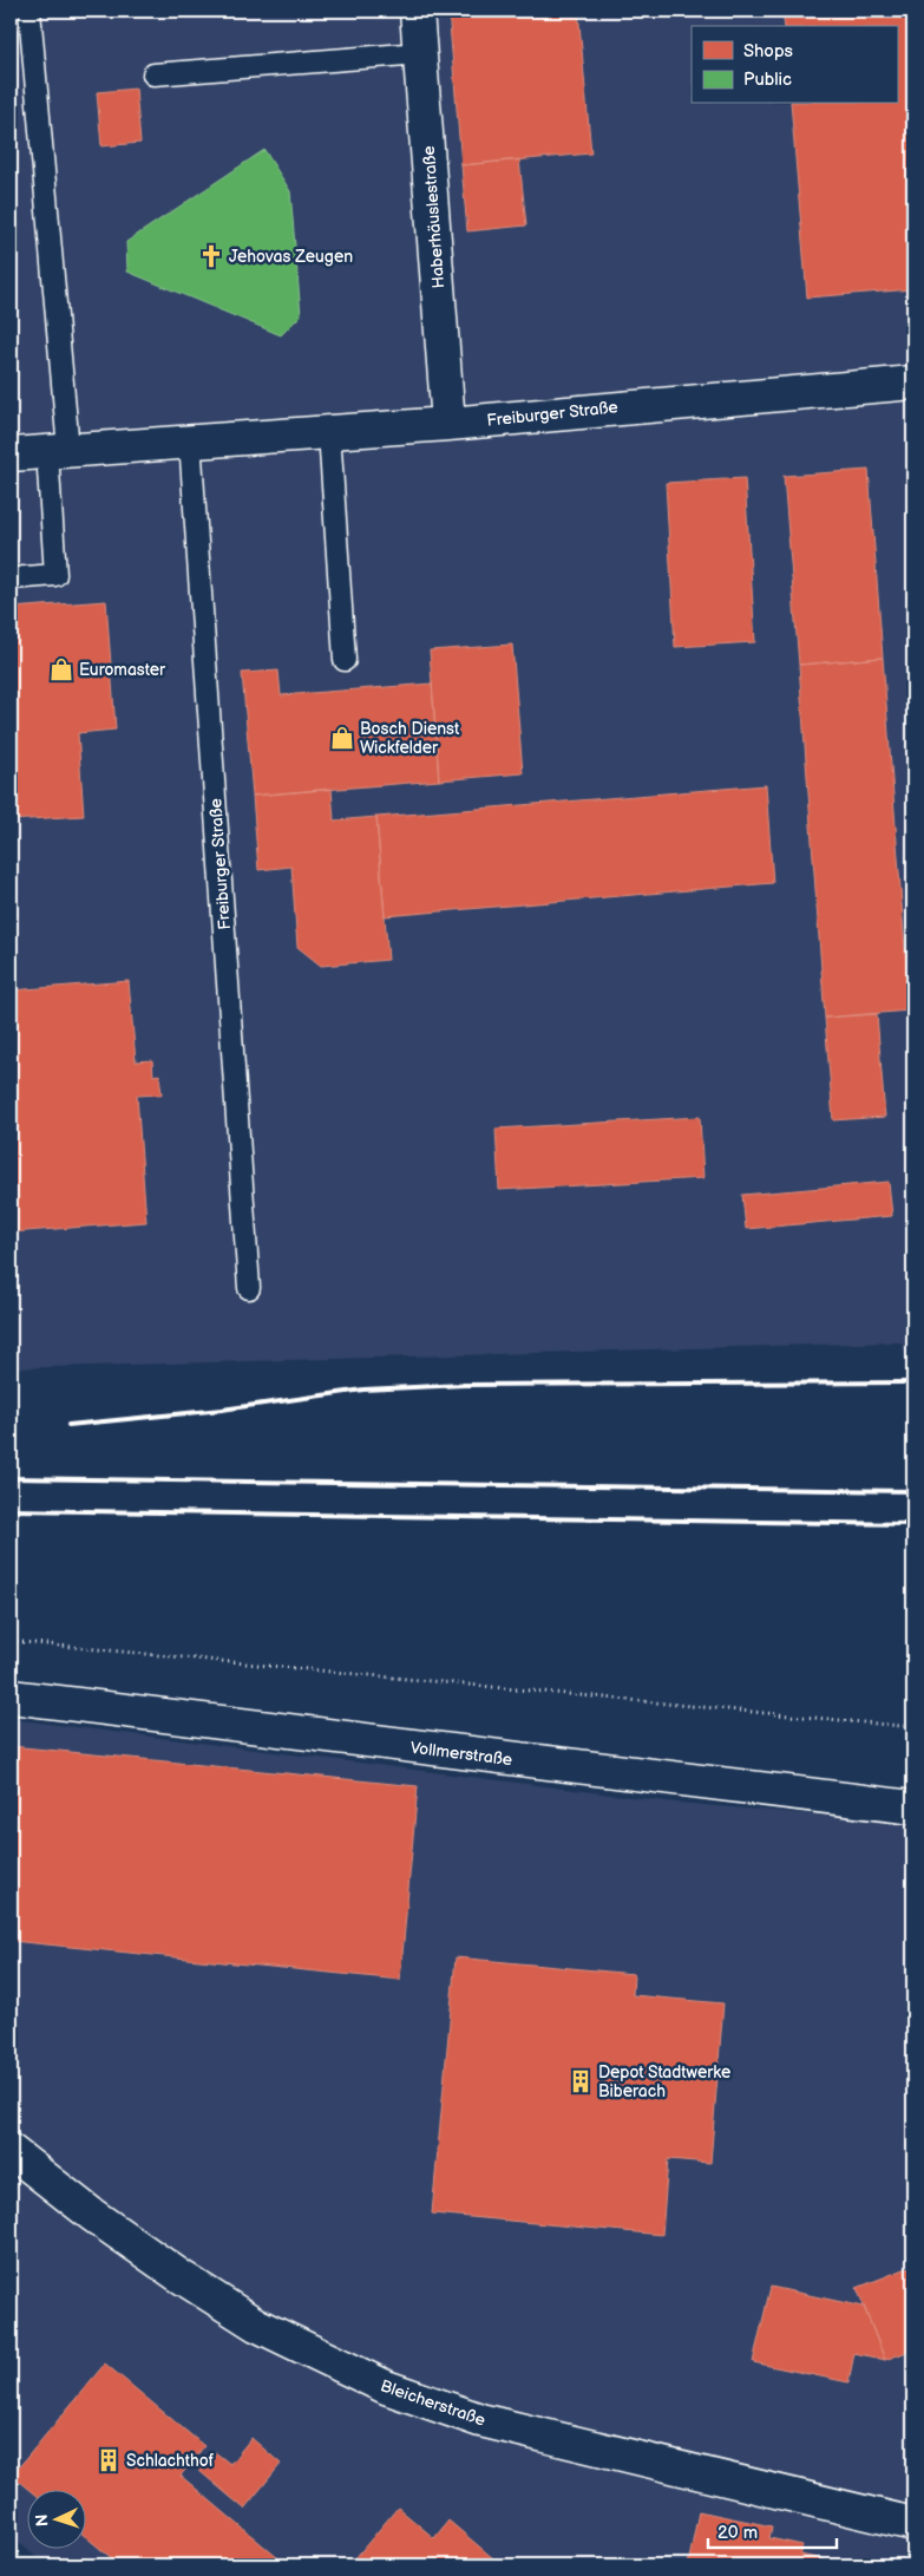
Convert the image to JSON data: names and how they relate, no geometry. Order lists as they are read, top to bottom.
{
  "streets": {
    "street": [
      "Haberhäuslestraße",
      "Freiburger Straße",
      "Vollmerstraße",
      "Bleicherstraße"
    ]
  },
  "crossings": [
    ["Haberhäuslestraße", "Freiburger Straße"]
  ],
  "places": {
    "church": ["Jehovas Zeugen"],
    "shop": ["Euromaster", "Bosch Dienst Wickfelder"],
    "building": ["Depot Stadtwerke Biberach", "Schlachthof"]
  },
  "legend": ["Shops", "Public"],
  "scale_bar": "20 m",
  "north": "left"
}
